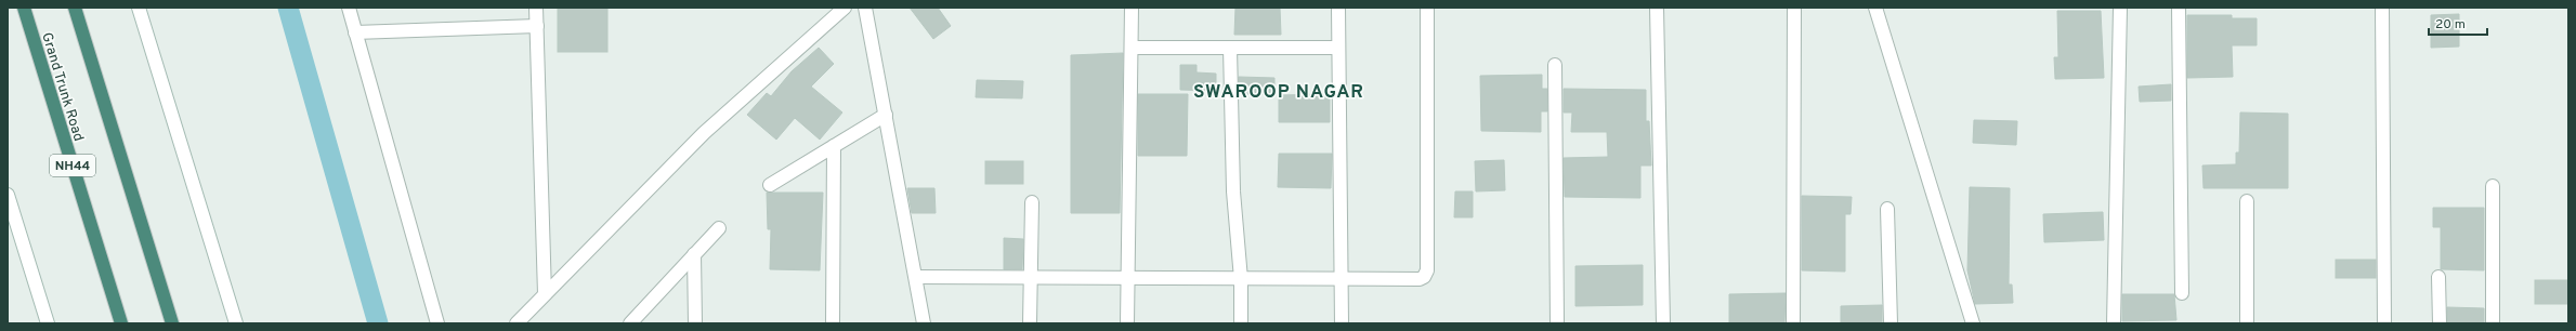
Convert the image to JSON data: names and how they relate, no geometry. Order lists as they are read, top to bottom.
{
  "streets": {
    "highway": ["Grand Trunk Road", "NH44"]
  },
  "districts": ["SWAROOP NAGAR"],
  "scale_bar": "20 m"
}
